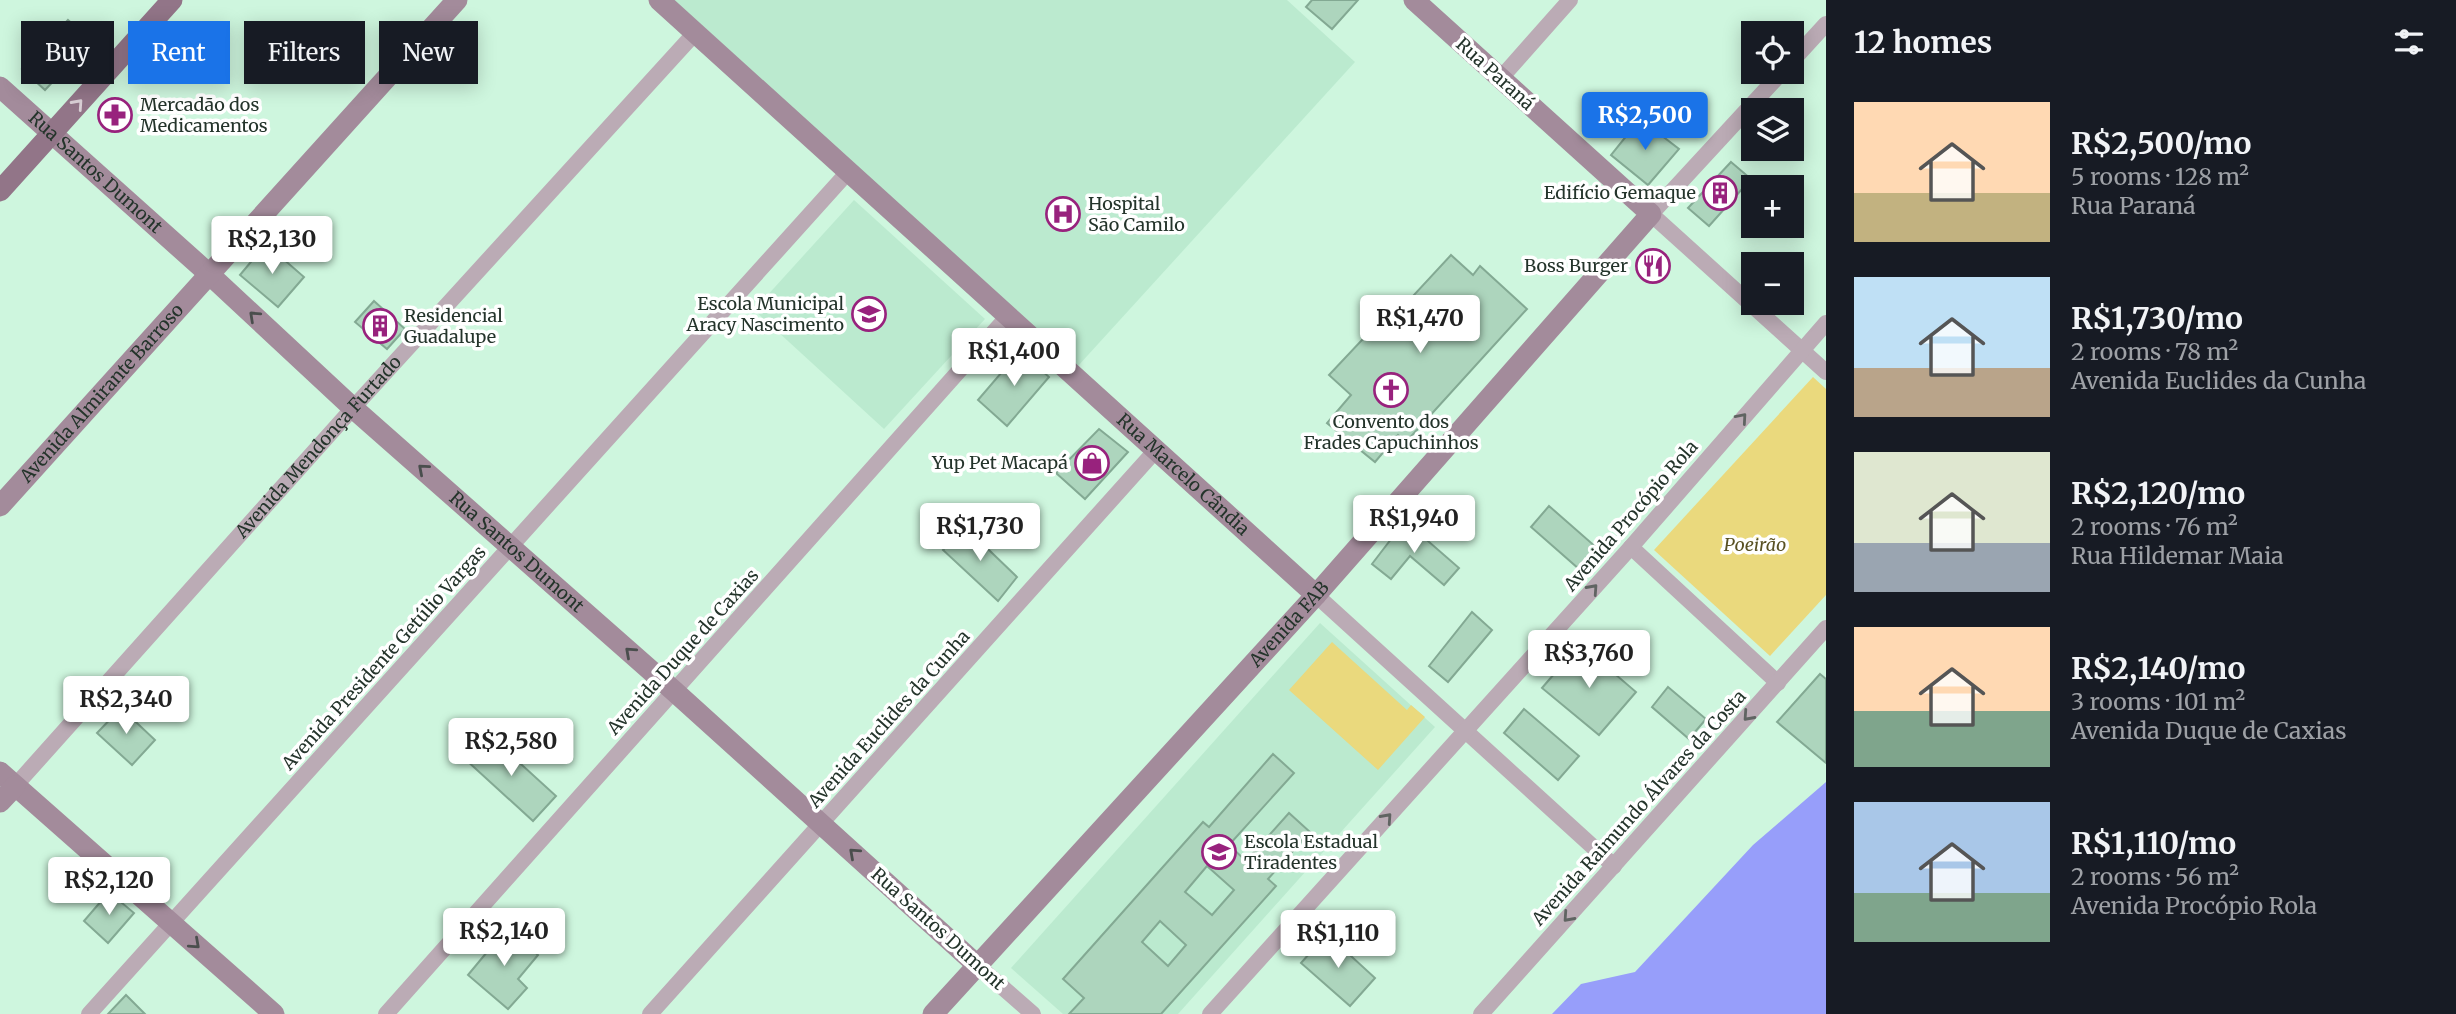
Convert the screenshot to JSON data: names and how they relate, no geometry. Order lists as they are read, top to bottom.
{
  "streets": {
    "main road": [
      "Rua Paraná",
      "Rua Santos Dumont",
      "Avenida Almirante Barroso",
      "Avenida Mendonça Furtado",
      "Rua Marcelo Cândia",
      "Avenida FAB"
    ],
    "street": [
      "Avenida Procópio Rola",
      "Avenida Duque de Caxias",
      "Avenida Presidente Getúlio Vargas",
      "Avenida Euclides da Cunha",
      "Avenida Raimundo Álvares da Costa"
    ]
  },
  "crossings": [
    ["Rua Paraná", "Avenida Procópio Rola"],
    ["Rua Paraná", "Avenida FAB"],
    ["Rua Santos Dumont", "Avenida Almirante Barroso"],
    ["Rua Santos Dumont", "Avenida Mendonça Furtado"],
    ["Rua Santos Dumont", "Avenida FAB"],
    ["Rua Santos Dumont", "Avenida Duque de Caxias"],
    ["Rua Santos Dumont", "Avenida Presidente Getúlio Vargas"],
    ["Rua Santos Dumont", "Avenida Euclides da Cunha"],
    ["Avenida Mendonça Furtado", "Rua Marcelo Cândia"],
    ["Rua Marcelo Cândia", "Avenida Procópio Rola"],
    ["Rua Marcelo Cândia", "Avenida FAB"],
    ["Rua Marcelo Cândia", "Avenida Duque de Caxias"],
    ["Rua Marcelo Cândia", "Avenida Presidente Getúlio Vargas"],
    ["Rua Marcelo Cândia", "Avenida Euclides da Cunha"],
    ["Rua Marcelo Cândia", "Avenida Raimundo Álvares da Costa"]
  ],
  "one_way": ["Rua Santos Dumont", "Avenida Procópio Rola", "Avenida Raimundo Álvares da Costa"],
  "parks": ["Poeirão"],
  "places": {
    "pharmacy": ["Mercadão dos Medicamentos"],
    "building": ["Edifício Gemaque", "Residencial Guadalupe"],
    "hospital": ["Hospital São Camilo"],
    "restaurant": ["Boss Burger"],
    "school or university": ["Escola Municipal Aracy Nascimento", "Escola Estadual Tiradentes"],
    "church": ["Convento dos Frades Capuchinhos"],
    "shop": ["Yup Pet Macapá"]
  },
  "page": {
    "heading": "12 homes",
    "map_buttons": ["+", "−"],
    "chip": [
      "Buy",
      "Rent",
      "Filters",
      "New"
    ],
    "list": [
      {
        "name": "R$2,500/mo",
        "note": "5 rooms · 128 m² · Rua Paraná"
      },
      {
        "name": "R$1,730/mo",
        "note": "2 rooms · 78 m² · Avenida Euclides da Cunha"
      },
      {
        "name": "R$2,120/mo",
        "note": "2 rooms · 76 m² · Rua Hildemar Maia"
      },
      {
        "name": "R$2,140/mo",
        "note": "3 rooms · 101 m² · Avenida Duque de Caxias"
      },
      {
        "name": "R$1,110/mo",
        "note": "2 rooms · 56 m² · Avenida Procópio Rola"
      }
    ],
    "price": [
      "R$2,500",
      "R$2,130",
      "R$1,470",
      "R$1,400",
      "R$1,940",
      "R$1,730",
      "R$3,760",
      "R$2,340",
      "R$2,580",
      "R$2,120",
      "R$2,140",
      "R$1,110"
    ]
  }
}
